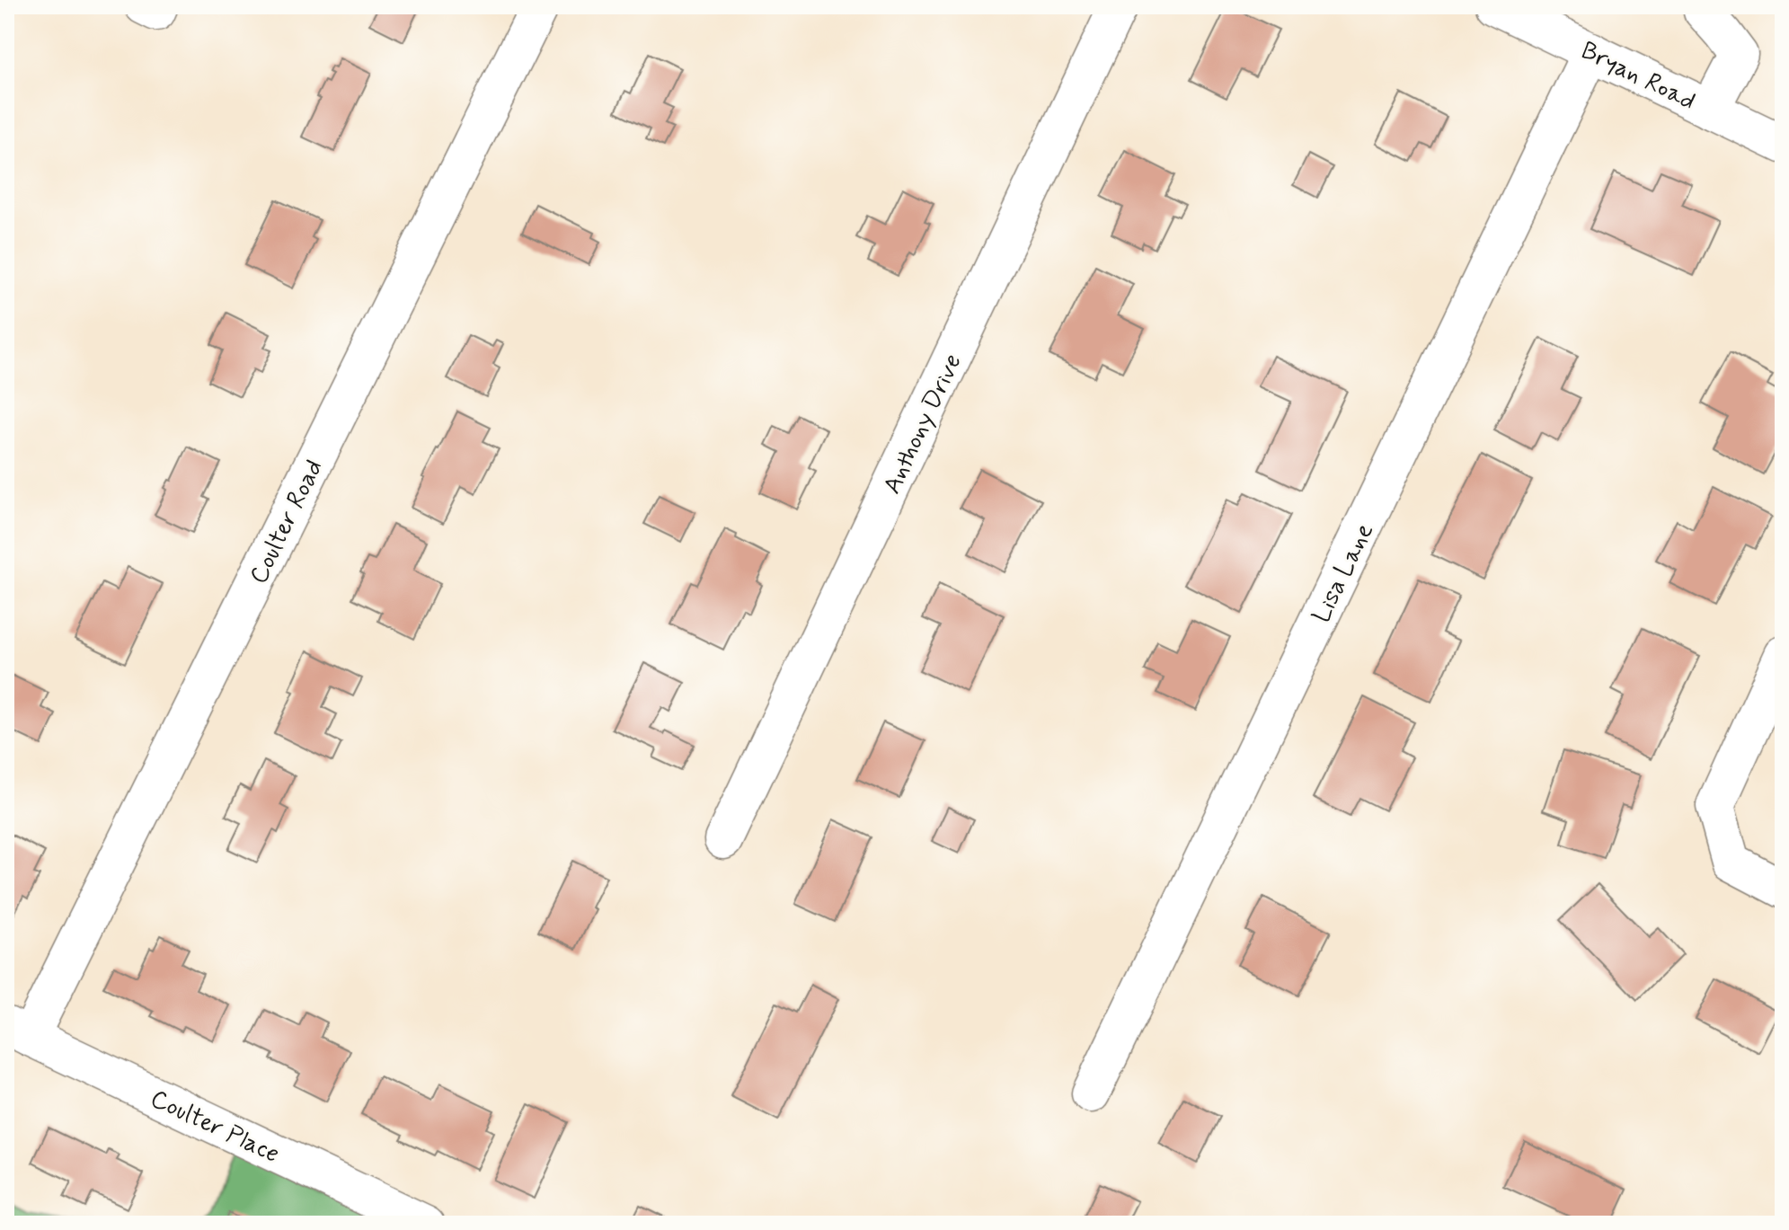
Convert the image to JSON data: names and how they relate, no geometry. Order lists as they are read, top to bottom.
{
  "streets": {
    "street": [
      "Bryan Road",
      "Anthony Drive",
      "Coulter Road",
      "Lisa Lane",
      "Coulter Place"
    ]
  },
  "crossings": [
    ["Bryan Road", "Lisa Lane"],
    ["Coulter Road", "Coulter Place"]
  ]
}
